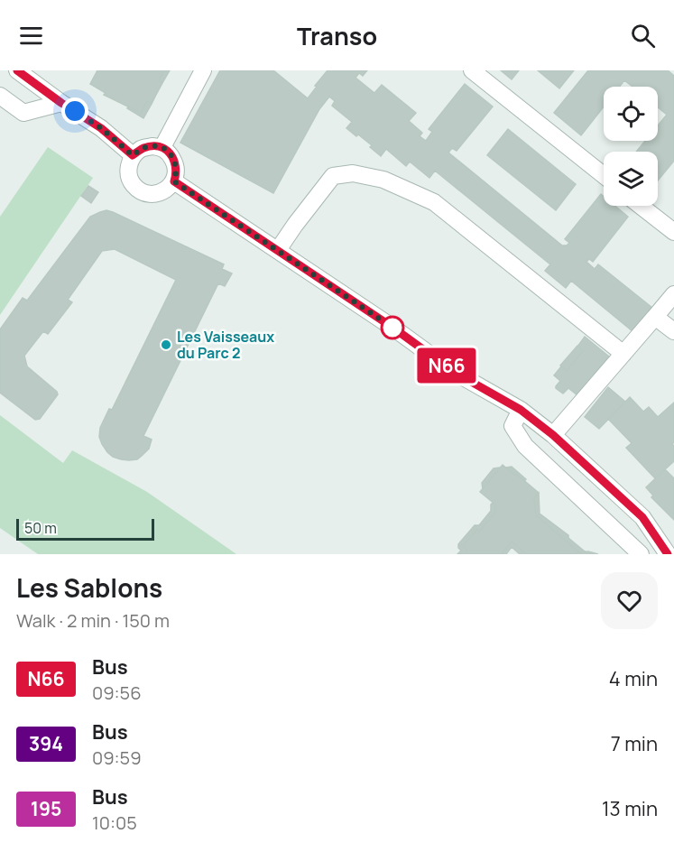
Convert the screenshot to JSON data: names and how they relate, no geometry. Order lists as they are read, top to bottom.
{
  "places": ["Les Vaisseaux du Parc 2"],
  "lines": ["bus line N66"],
  "scale_bar": "50 m",
  "page": {
    "header": "Transo",
    "on_map": "N66",
    "scale": "50 m",
    "heading": ["Les Sablons", "Walk · 2 min · 150 m"],
    "list": [
      {
        "mark": "N66",
        "name": "Bus",
        "note": "09:56",
        "value": "4 min"
      },
      {
        "mark": "394",
        "name": "Bus",
        "note": "09:59",
        "value": "7 min"
      },
      {
        "mark": "195",
        "name": "Bus",
        "note": "10:05",
        "value": "13 min"
      }
    ]
  }
}
